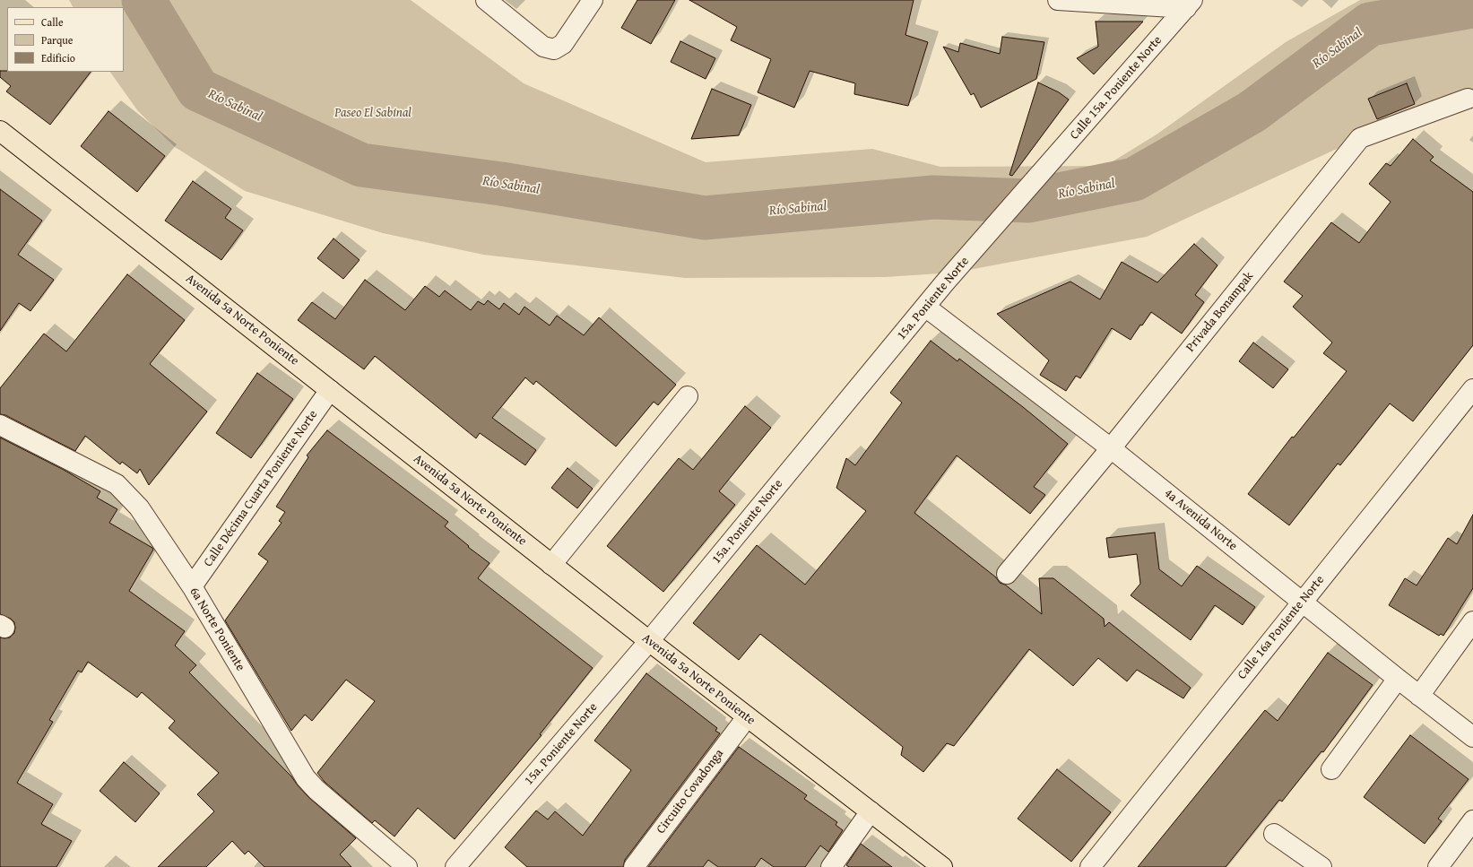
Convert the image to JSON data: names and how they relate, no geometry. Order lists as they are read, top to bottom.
{
  "streets": {
    "main road": ["Avenida 5a Norte Poniente"],
    "street": [
      "Calle 15a. Poniente Norte",
      "15a. Poniente Norte",
      "Privada Bonampak",
      "Calle Décima Cuarta Poniente Norte",
      "4a Avenida Norte",
      "Calle 16a Poniente Norte",
      "6a Norte Poniente",
      "Circuito Covadonga"
    ]
  },
  "crossings": [
    ["Calle 15a. Poniente Norte", "15a. Poniente Norte"],
    ["15a. Poniente Norte", "Avenida 5a Norte Poniente"],
    ["15a. Poniente Norte", "4a Avenida Norte"],
    ["Privada Bonampak", "4a Avenida Norte"],
    ["Avenida 5a Norte Poniente", "Calle Décima Cuarta Poniente Norte"],
    ["Avenida 5a Norte Poniente", "Circuito Covadonga"],
    ["Calle Décima Cuarta Poniente Norte", "6a Norte Poniente"],
    ["4a Avenida Norte", "Calle 16a Poniente Norte"]
  ],
  "water": ["Río Sabinal"],
  "parks": ["Paseo El Sabinal"],
  "legend": ["Calle", "Parque", "Edificio"]
}
